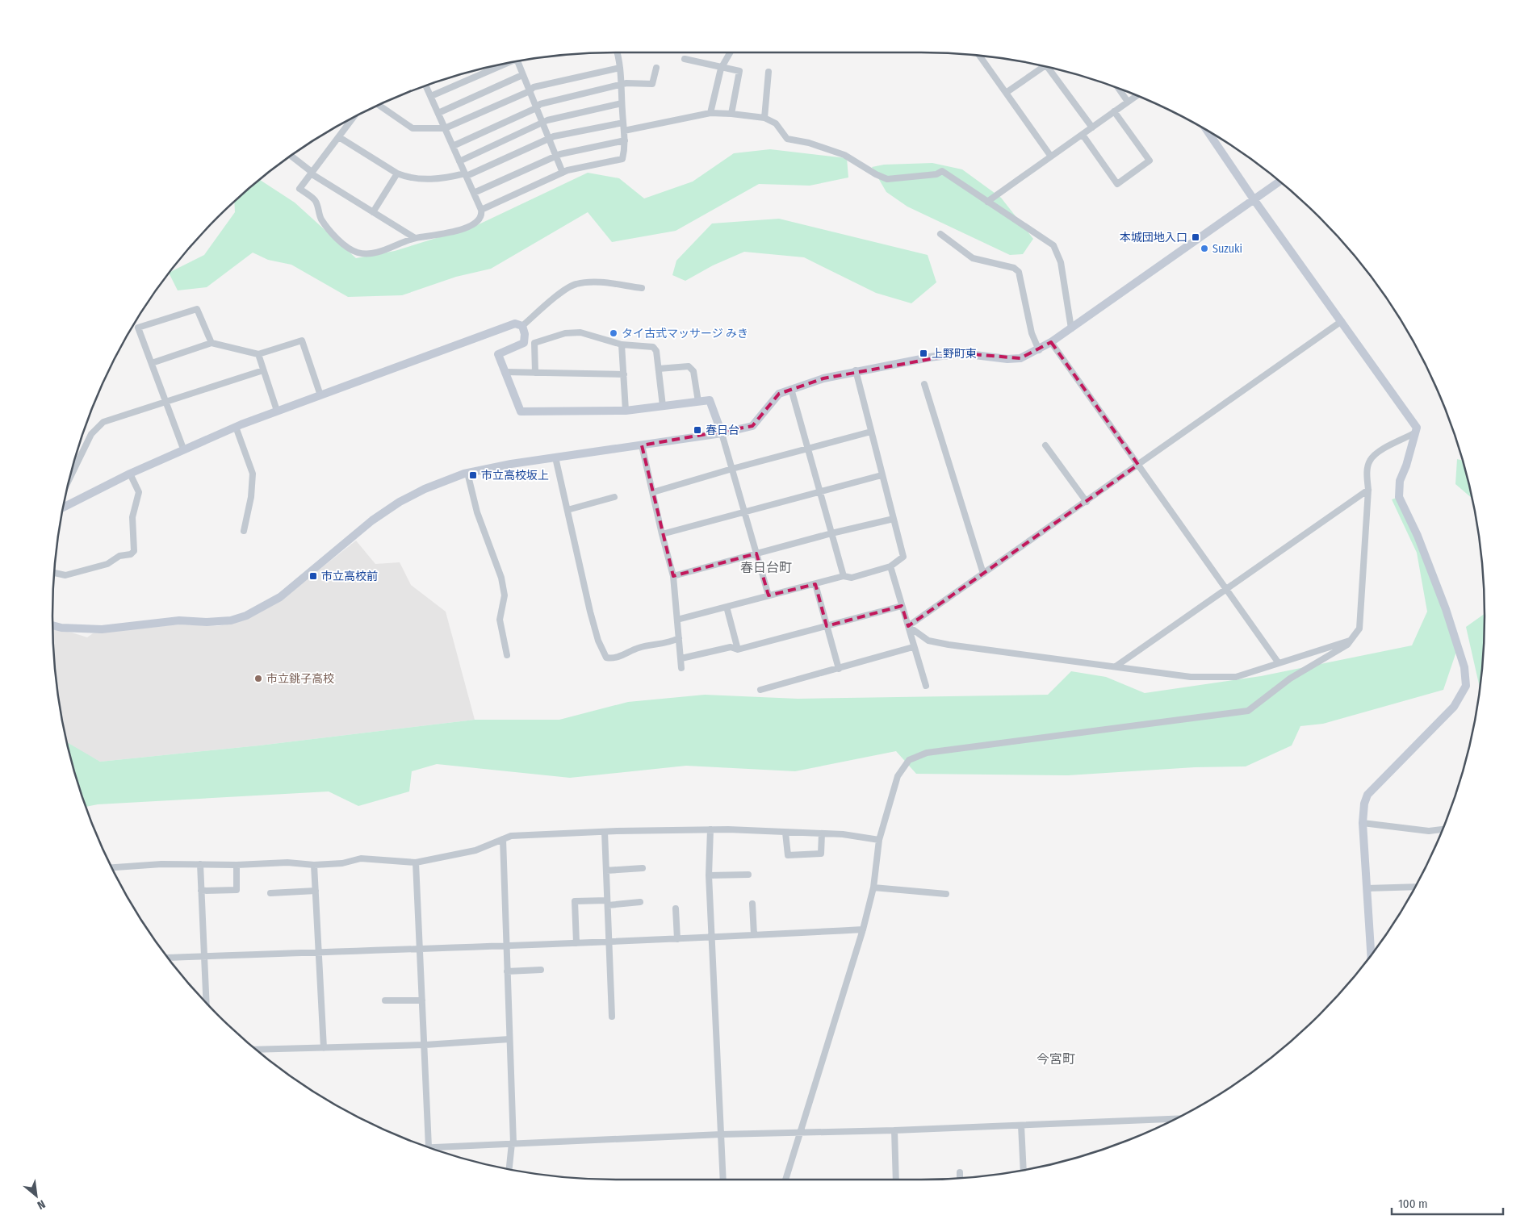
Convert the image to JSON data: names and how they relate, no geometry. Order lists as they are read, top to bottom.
{
  "districts": ["春日台町", "今宮町"],
  "places": {
    "transit": [
      "本城団地入口",
      "上野町東",
      "春日台",
      "市立高校坂上",
      "市立高校前"
    ],
    "other": ["Suzuki", "タイ古式マッサージ みき", "市立銚子高校"]
  },
  "scale_bar": "100 m",
  "north": "bottom right"
}
